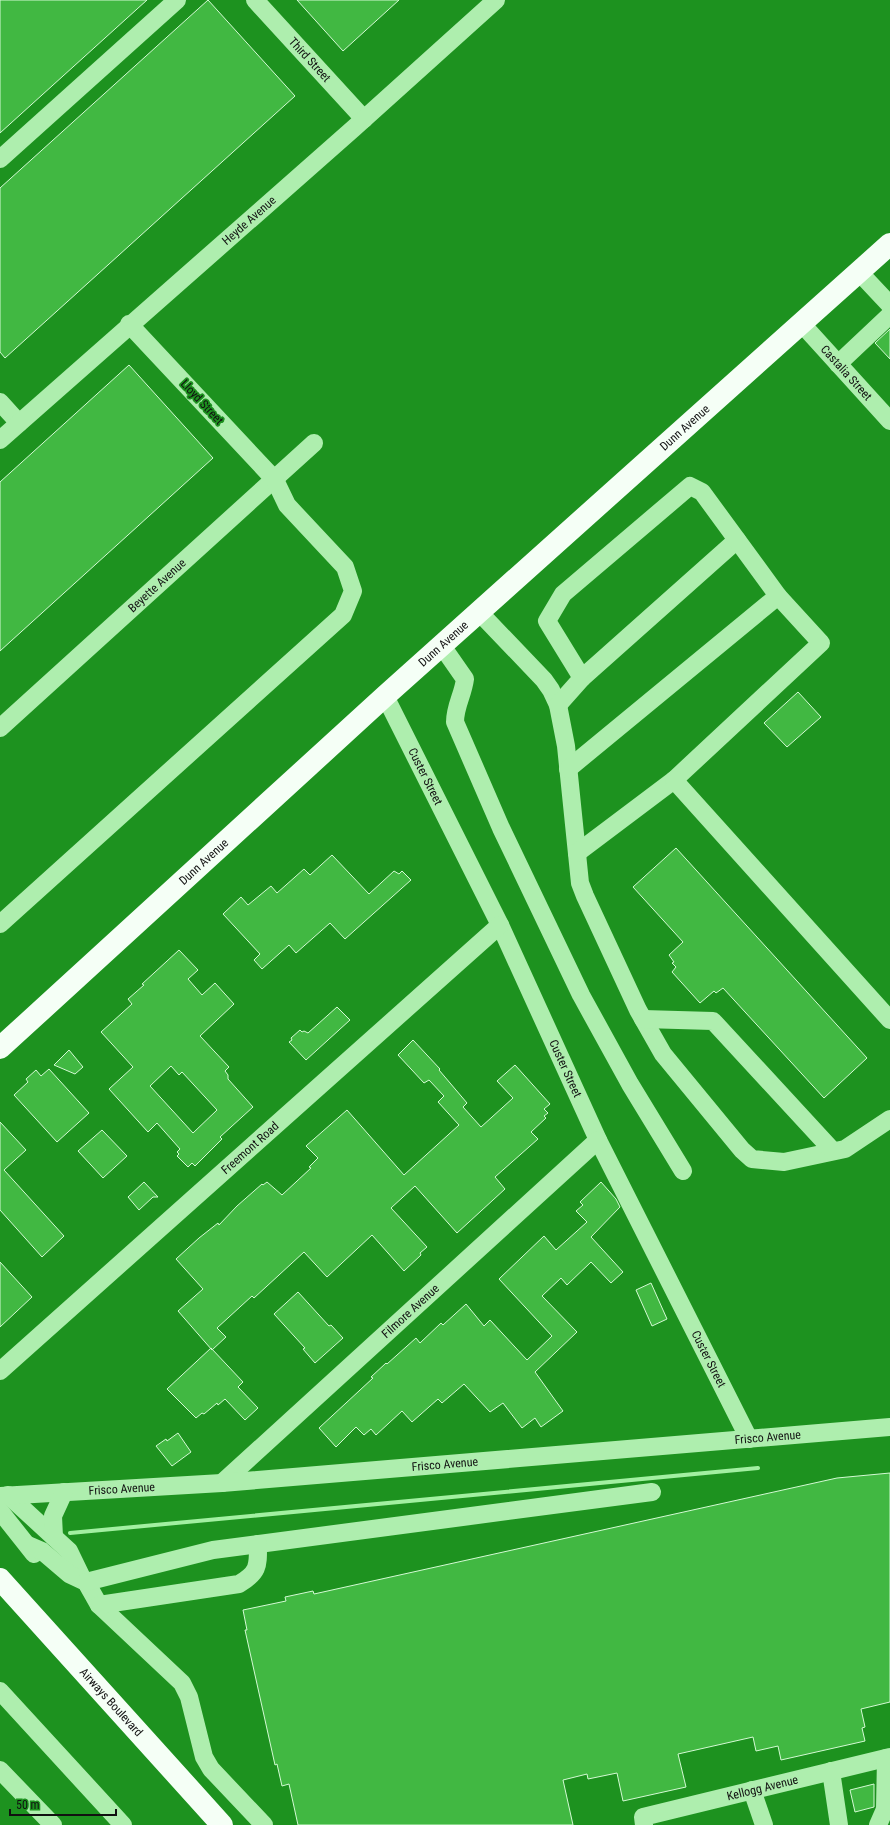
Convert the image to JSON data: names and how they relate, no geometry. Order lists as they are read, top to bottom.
{
  "streets": {
    "main road": ["Dunn Avenue", "Airways Boulevard"],
    "street": [
      "Third Street",
      "Heyde Avenue",
      "Castalia Street",
      "Lloyd Street",
      "Beyette Avenue",
      "Custer Street",
      "Freemont Road",
      "Filmore Avenue",
      "Frisco Avenue",
      "Kellogg Avenue"
    ]
  },
  "crossings": [
    ["Third Street", "Heyde Avenue"],
    ["Heyde Avenue", "Lloyd Street"],
    ["Castalia Street", "Dunn Avenue"],
    ["Lloyd Street", "Beyette Avenue"],
    ["Dunn Avenue", "Custer Street"],
    ["Custer Street", "Freemont Road"],
    ["Custer Street", "Filmore Avenue"],
    ["Custer Street", "Frisco Avenue"],
    ["Filmore Avenue", "Frisco Avenue"]
  ],
  "scale_bar": "50 m"
}
